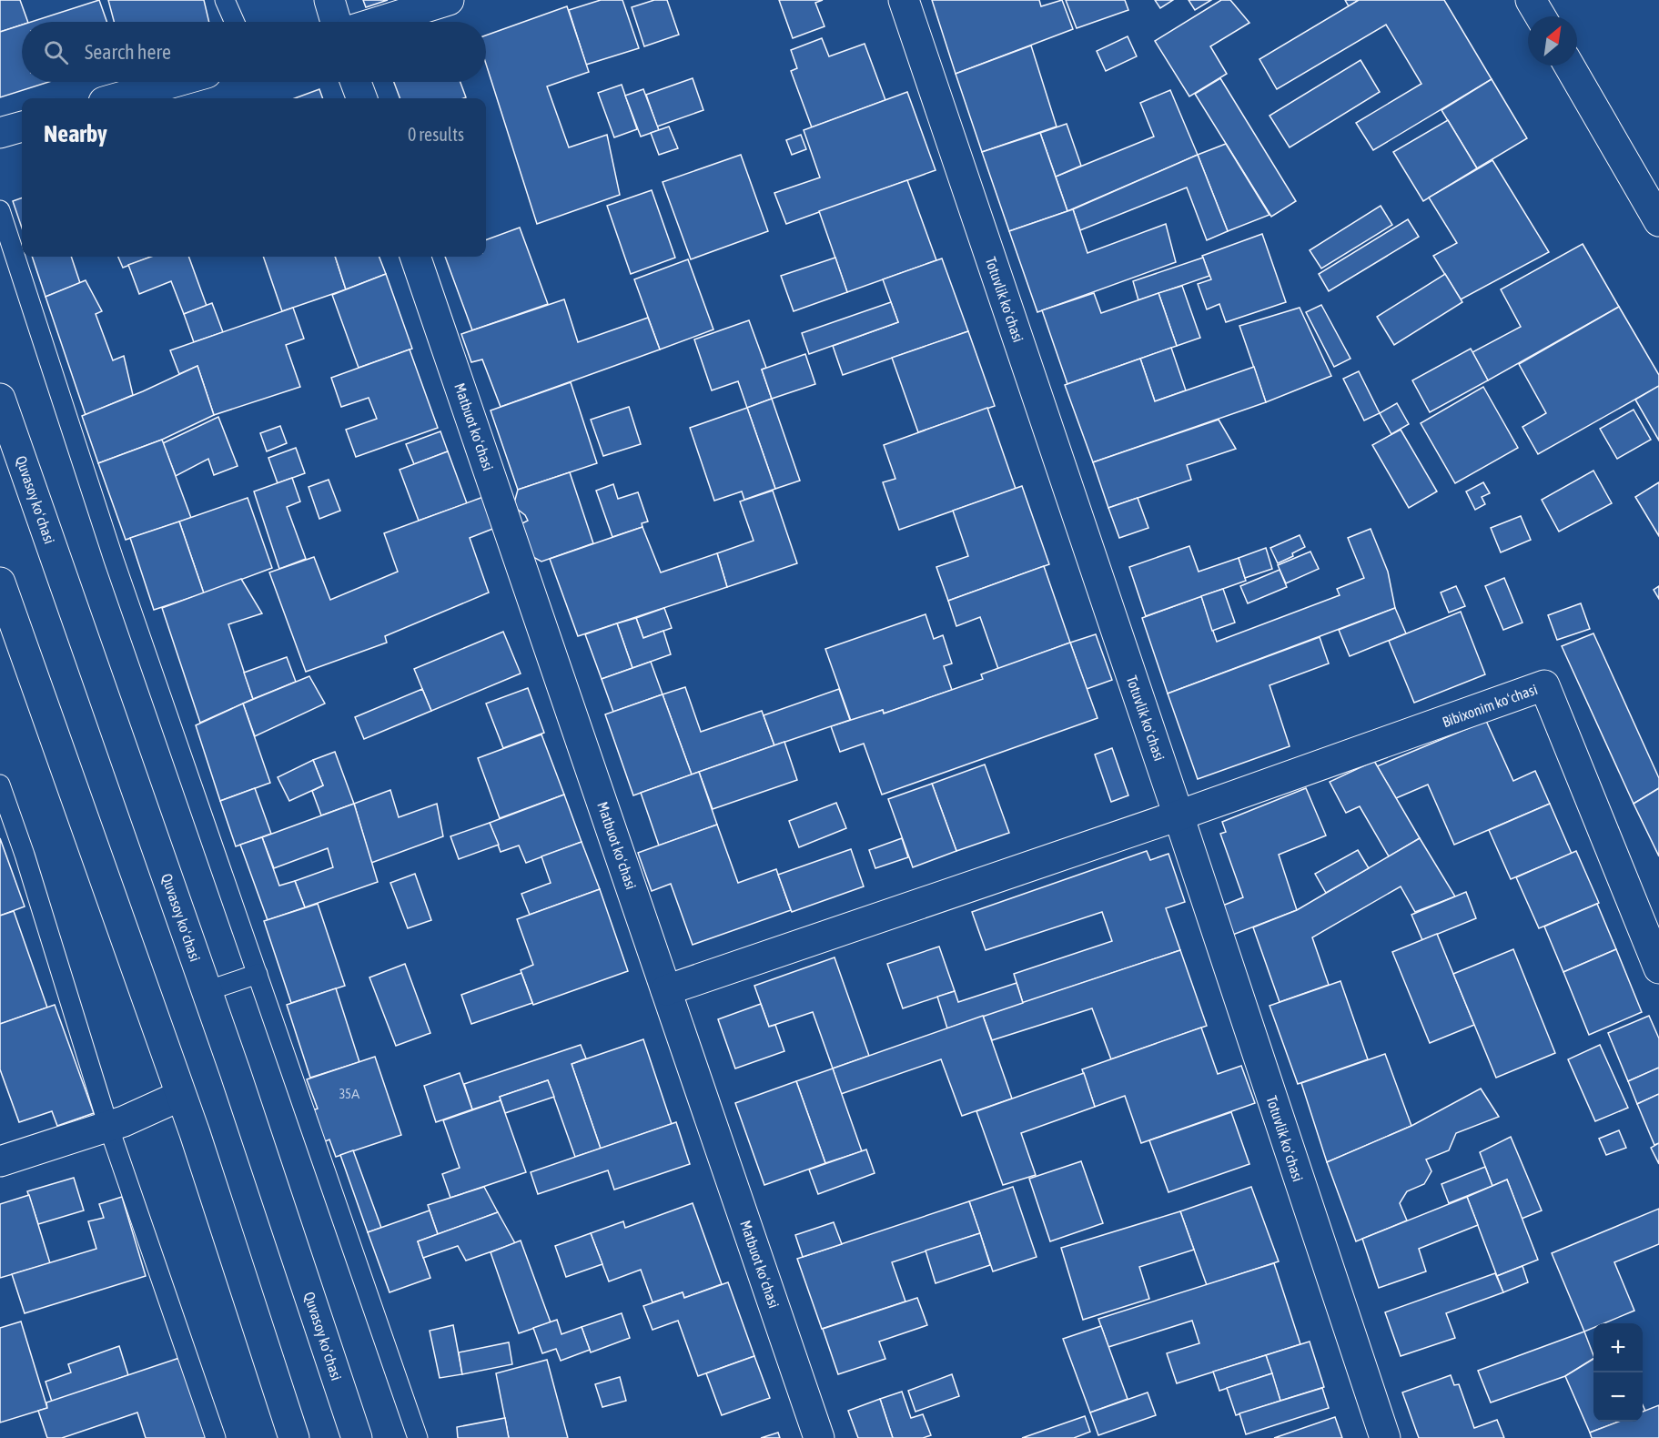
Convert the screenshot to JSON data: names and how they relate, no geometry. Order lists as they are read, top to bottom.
{
  "streets": {
    "street": [
      "Totuvlik koʻchasi",
      "Matbuot koʻchasi",
      "Quvasoy koʻchasi",
      "Bibixonim koʻchasi"
    ]
  },
  "crossings": [
    ["Totuvlik koʻchasi", "Bibixonim koʻchasi"]
  ],
  "house_numbers": ["35А"],
  "north": "top right",
  "page": {
    "search": "Search here",
    "heading": ["Nearby", "0 results"],
    "map_buttons": ["+", "−"]
  }
}
